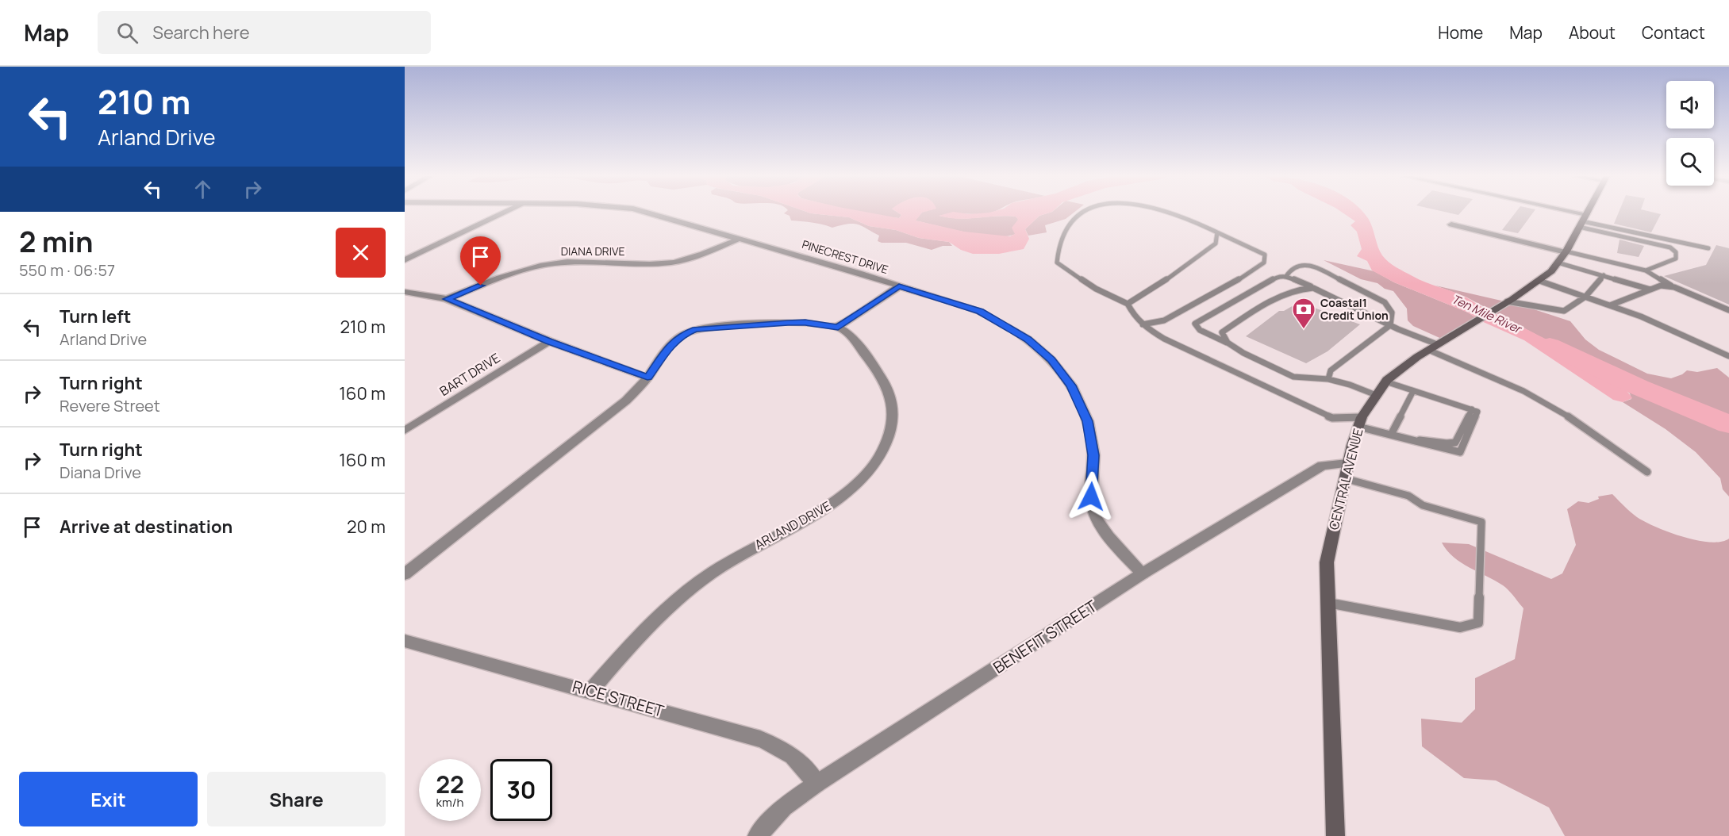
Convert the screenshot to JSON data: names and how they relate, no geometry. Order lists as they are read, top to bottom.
{
  "streets": {
    "main road": ["CENTRAL AVENUE"],
    "street": [
      "DIANA DRIVE",
      "PINECREST DRIVE",
      "BART DRIVE",
      "ARLAND DRIVE",
      "BENEFIT STREET",
      "RICE STREET"
    ]
  },
  "crossings": [
    ["DIANA DRIVE", "PINECREST DRIVE"],
    ["PINECREST DRIVE", "BENEFIT STREET"],
    ["CENTRAL AVENUE", "BENEFIT STREET"],
    ["ARLAND DRIVE", "RICE STREET"],
    ["BENEFIT STREET", "RICE STREET"]
  ],
  "water": ["Ten Mile River"],
  "places": {
    "bank": ["Coastal1 Credit Union"]
  },
  "page": {
    "header": "Map",
    "search": "Search here",
    "nav": [
      "Home",
      "Map",
      "About",
      "Contact"
    ],
    "turn": ["210 m", "Arland Drive"],
    "heading": ["2 min", "550 m · 06:57"],
    "list": [
      {
        "name": "Turn left",
        "note": "Arland Drive",
        "value": "210 m"
      },
      {
        "name": "Turn right",
        "note": "Revere Street",
        "value": "160 m"
      },
      {
        "name": "Turn right",
        "note": "Diana Drive",
        "value": "160 m"
      },
      {
        "name": "Arrive at destination",
        "value": "20 m"
      }
    ],
    "speed": "22 km/h",
    "limit": "30",
    "buttons": ["Exit", "Share"]
  }
}
